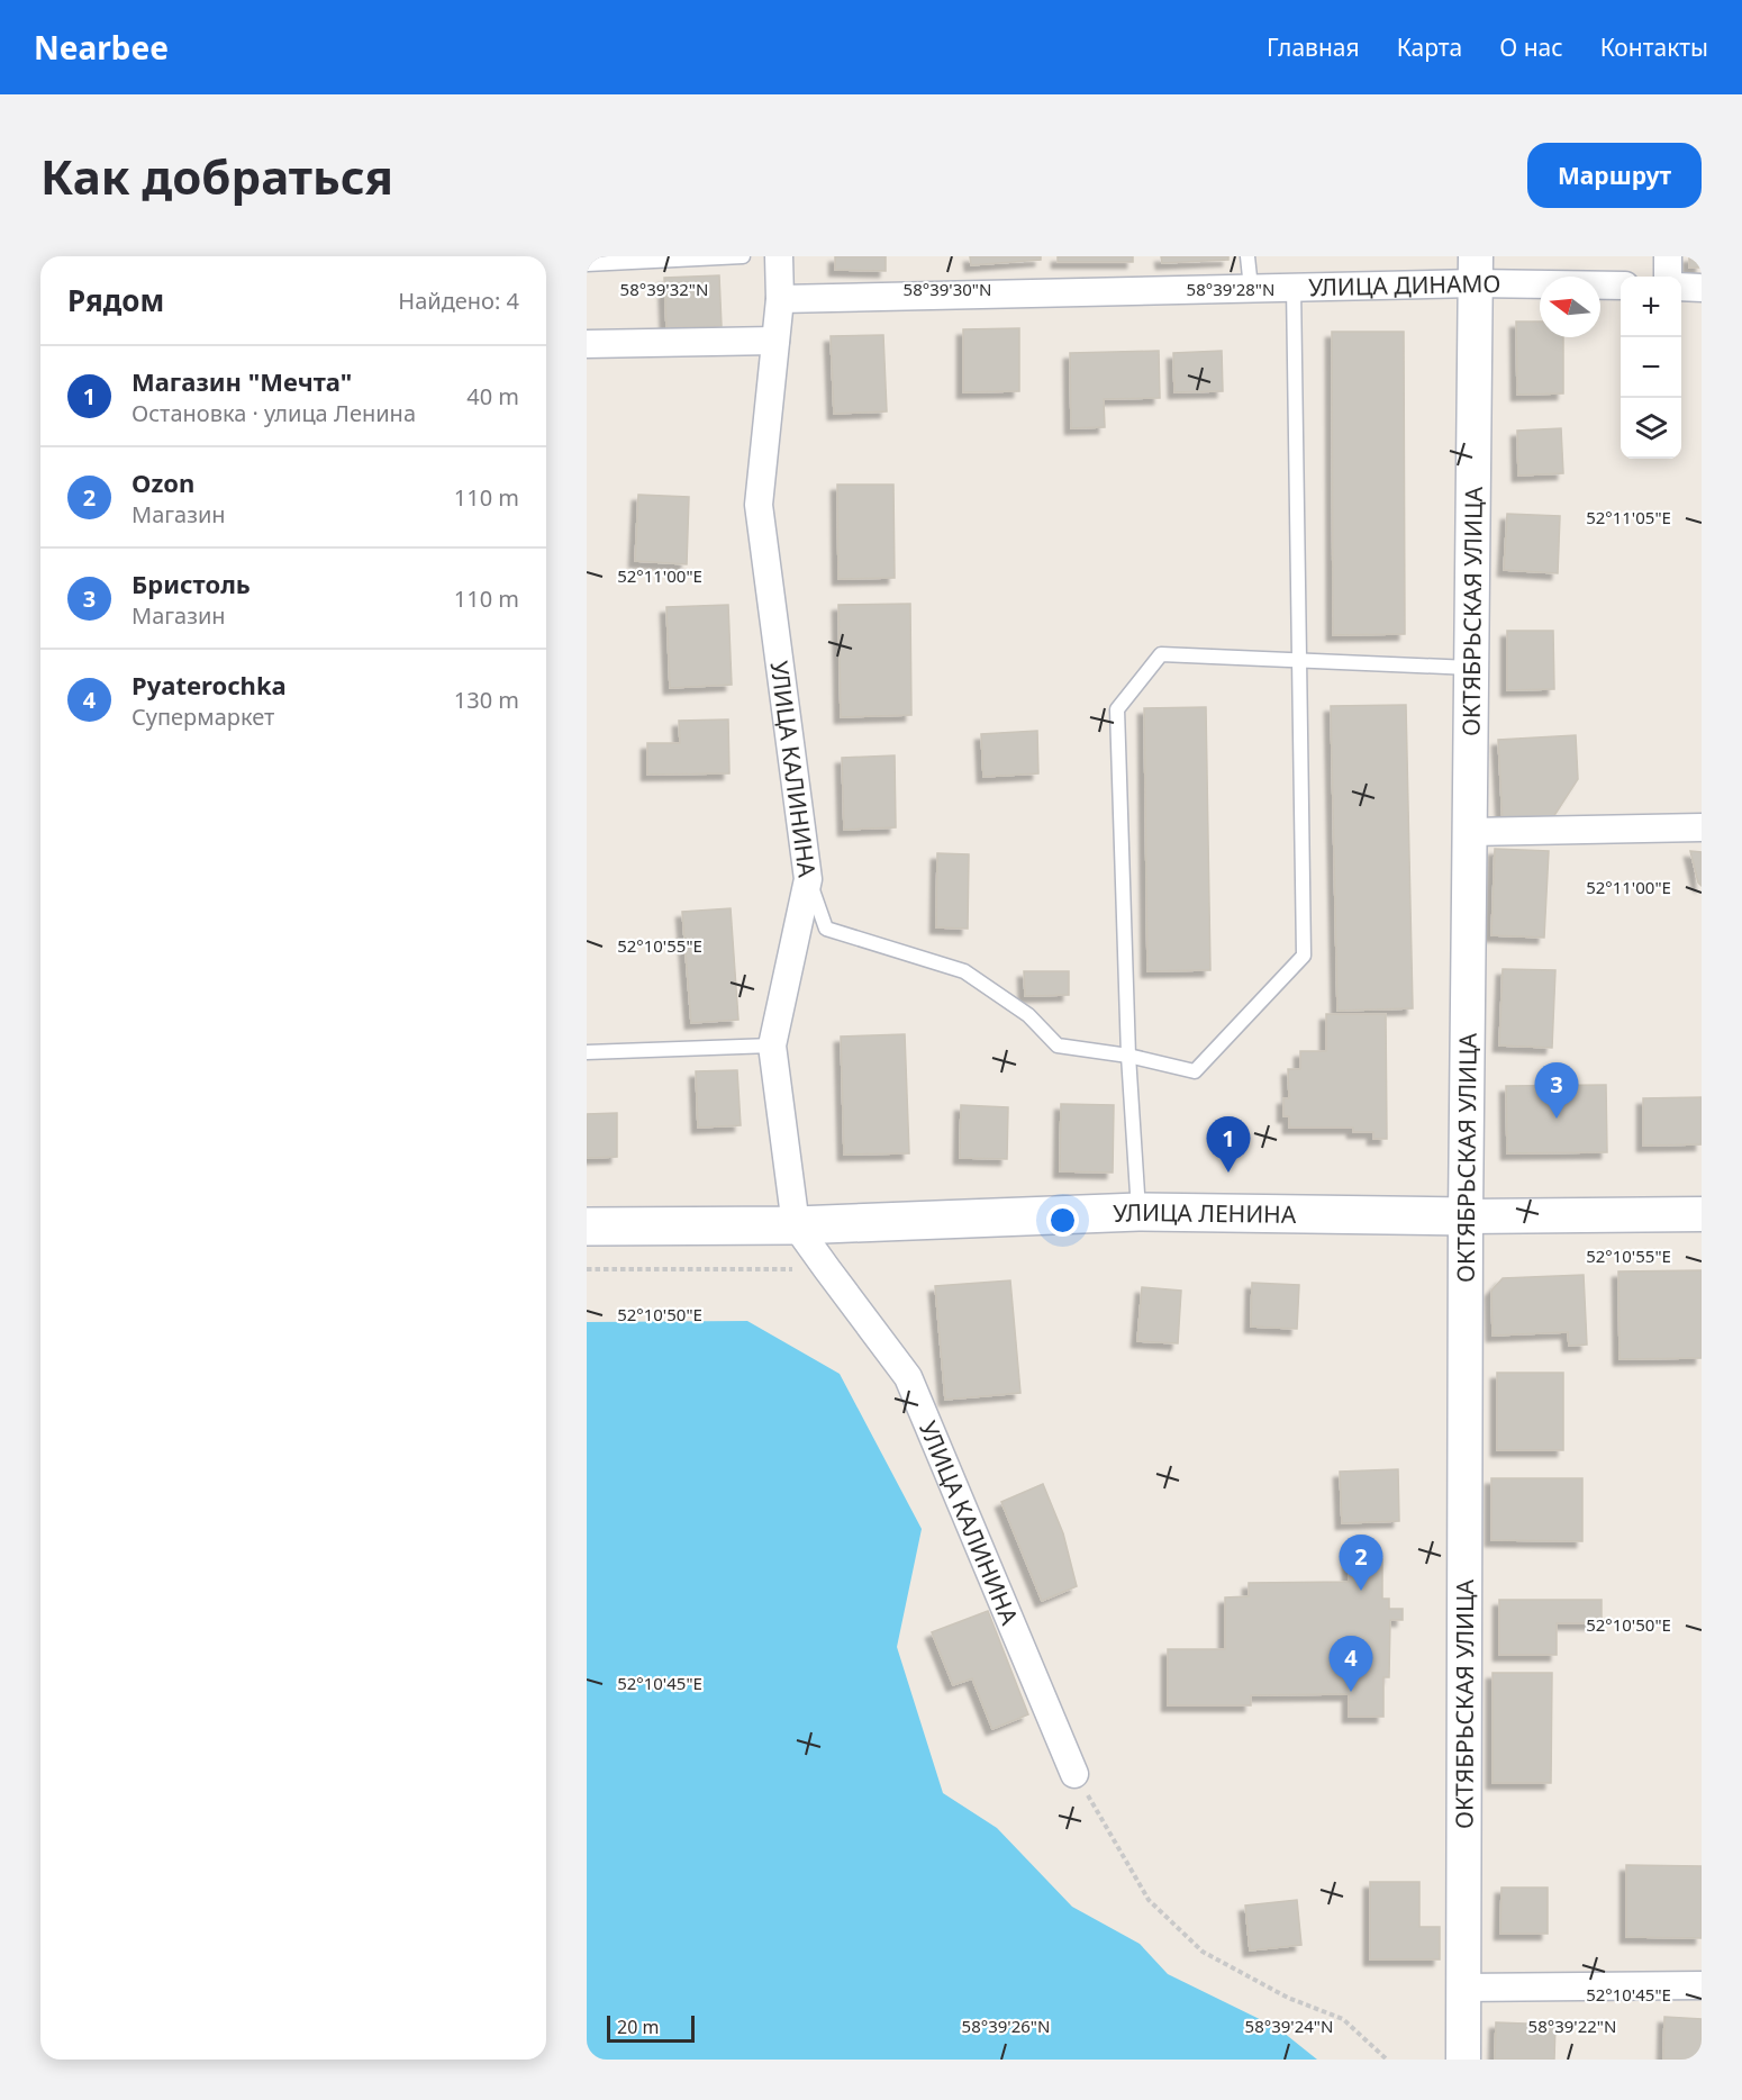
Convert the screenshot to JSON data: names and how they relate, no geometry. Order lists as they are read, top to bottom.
{
  "streets": {
    "main road": ["УЛИЦА ЛЕНИНА"],
    "street": ["УЛИЦА ДИНАМО", "ОКТЯБРЬСКАЯ УЛИЦА", "УЛИЦА КАЛИНИНА"]
  },
  "crossings": [
    ["УЛИЦА ДИНАМО", "ОКТЯБРЬСКАЯ УЛИЦА"],
    ["УЛИЦА ДИНАМО", "УЛИЦА КАЛИНИНА"],
    ["ОКТЯБРЬСКАЯ УЛИЦА", "УЛИЦА ЛЕНИНА"],
    ["УЛИЦА КАЛИНИНА", "УЛИЦА ЛЕНИНА"]
  ],
  "scale_bar": "20 m",
  "north": "left",
  "page": {
    "header": "Nearbee",
    "nav": [
      "Главная",
      "Карта",
      "О нас",
      "Контакты"
    ],
    "buttons": "Маршрут",
    "title": "Как добраться",
    "heading": ["Рядом", "Найдено: 4"],
    "map_buttons": ["+", "−"],
    "list": [
      {
        "mark": "1",
        "name": "Магазин \"Мечта\"",
        "note": "Остановка · улица Ленина",
        "value": "40 m"
      },
      {
        "mark": "2",
        "name": "Ozon",
        "note": "Магазин",
        "value": "110 m"
      },
      {
        "mark": "3",
        "name": "Бристоль",
        "note": "Магазин",
        "value": "110 m"
      },
      {
        "mark": "4",
        "name": "Pyaterochka",
        "note": "Супермаркет",
        "value": "130 m"
      }
    ],
    "pins": [
      "3",
      "1",
      "2",
      "4"
    ],
    "scale": "20 m"
  },
  "coordinates": [
    "58°39'32\"N",
    "58°39'30\"N",
    "58°39'28\"N",
    "52°11'05\"E",
    "52°11'00\"E",
    "52°10'55\"E",
    "52°10'50\"E",
    "52°10'45\"E",
    "58°39'26\"N",
    "58°39'24\"N",
    "58°39'22\"N"
  ]
}
